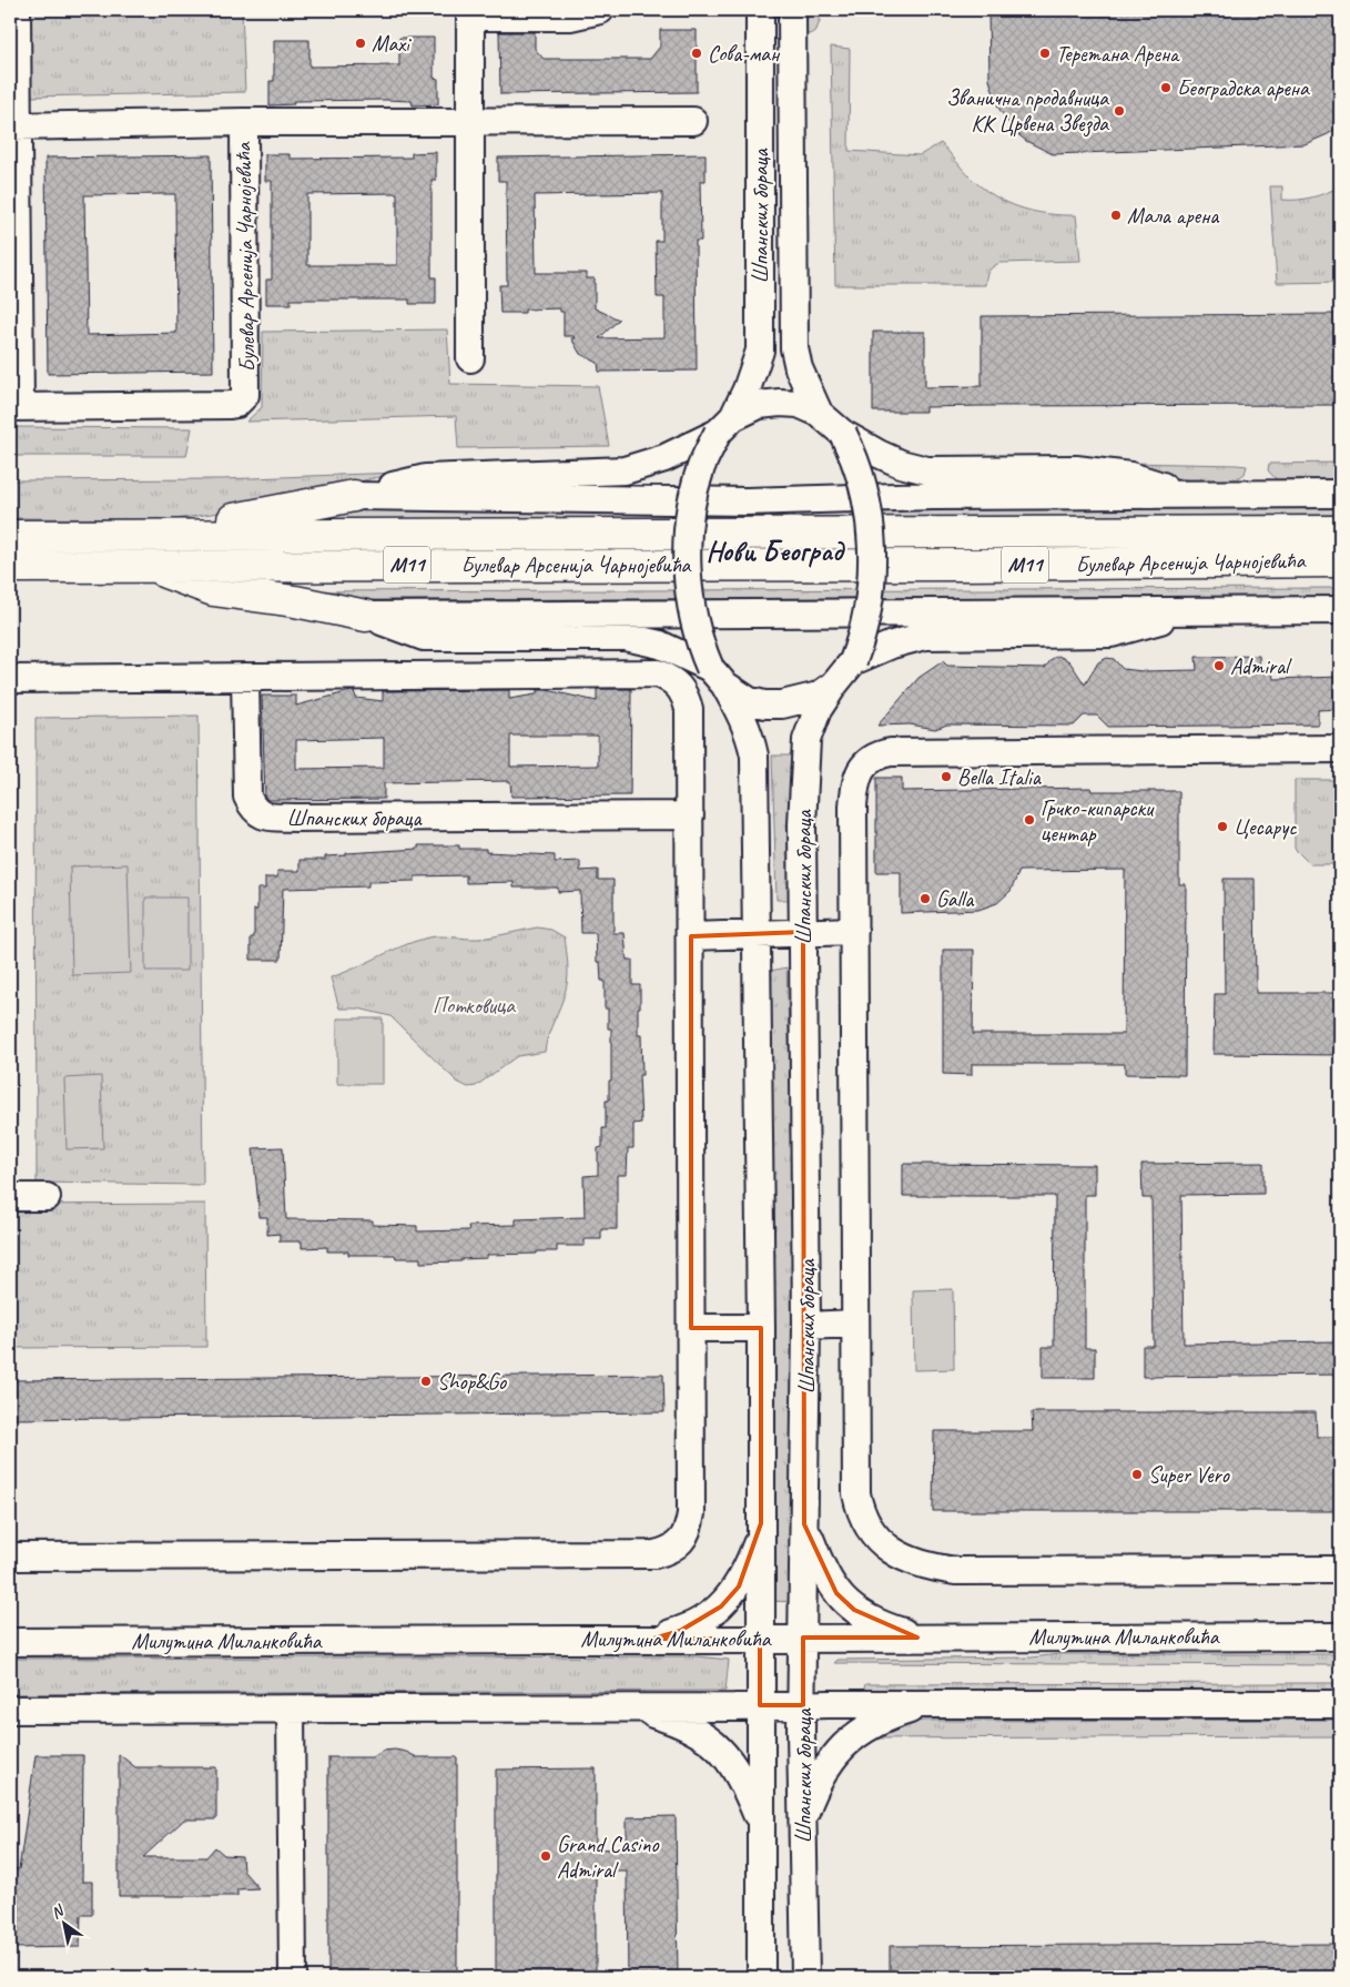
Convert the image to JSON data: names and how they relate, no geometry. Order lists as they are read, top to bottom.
{
  "streets": {
    "highway": ["Булевар Арсенија Чарнојевића", "M11"],
    "street": ["Шпанских бораца", "Милутина Миланковића"]
  },
  "crossings": [
    ["Шпанских бораца", "Милутина Миланковића"]
  ],
  "districts": ["Нови Београд"],
  "parks": ["Потковица"],
  "places": [
    "Maxi",
    "Сова-ман",
    "Теретана Арена",
    "Београдска арена",
    "Званична продавница КК Црвена Звезда",
    "Мала арена",
    "Admiral",
    "Bella Italia",
    "Грчко-кипарски центар",
    "Цесарус",
    "Galla",
    "Shop&Go",
    "Super Vero",
    "Grand Casino Admiral"
  ],
  "north": "top left"
}
